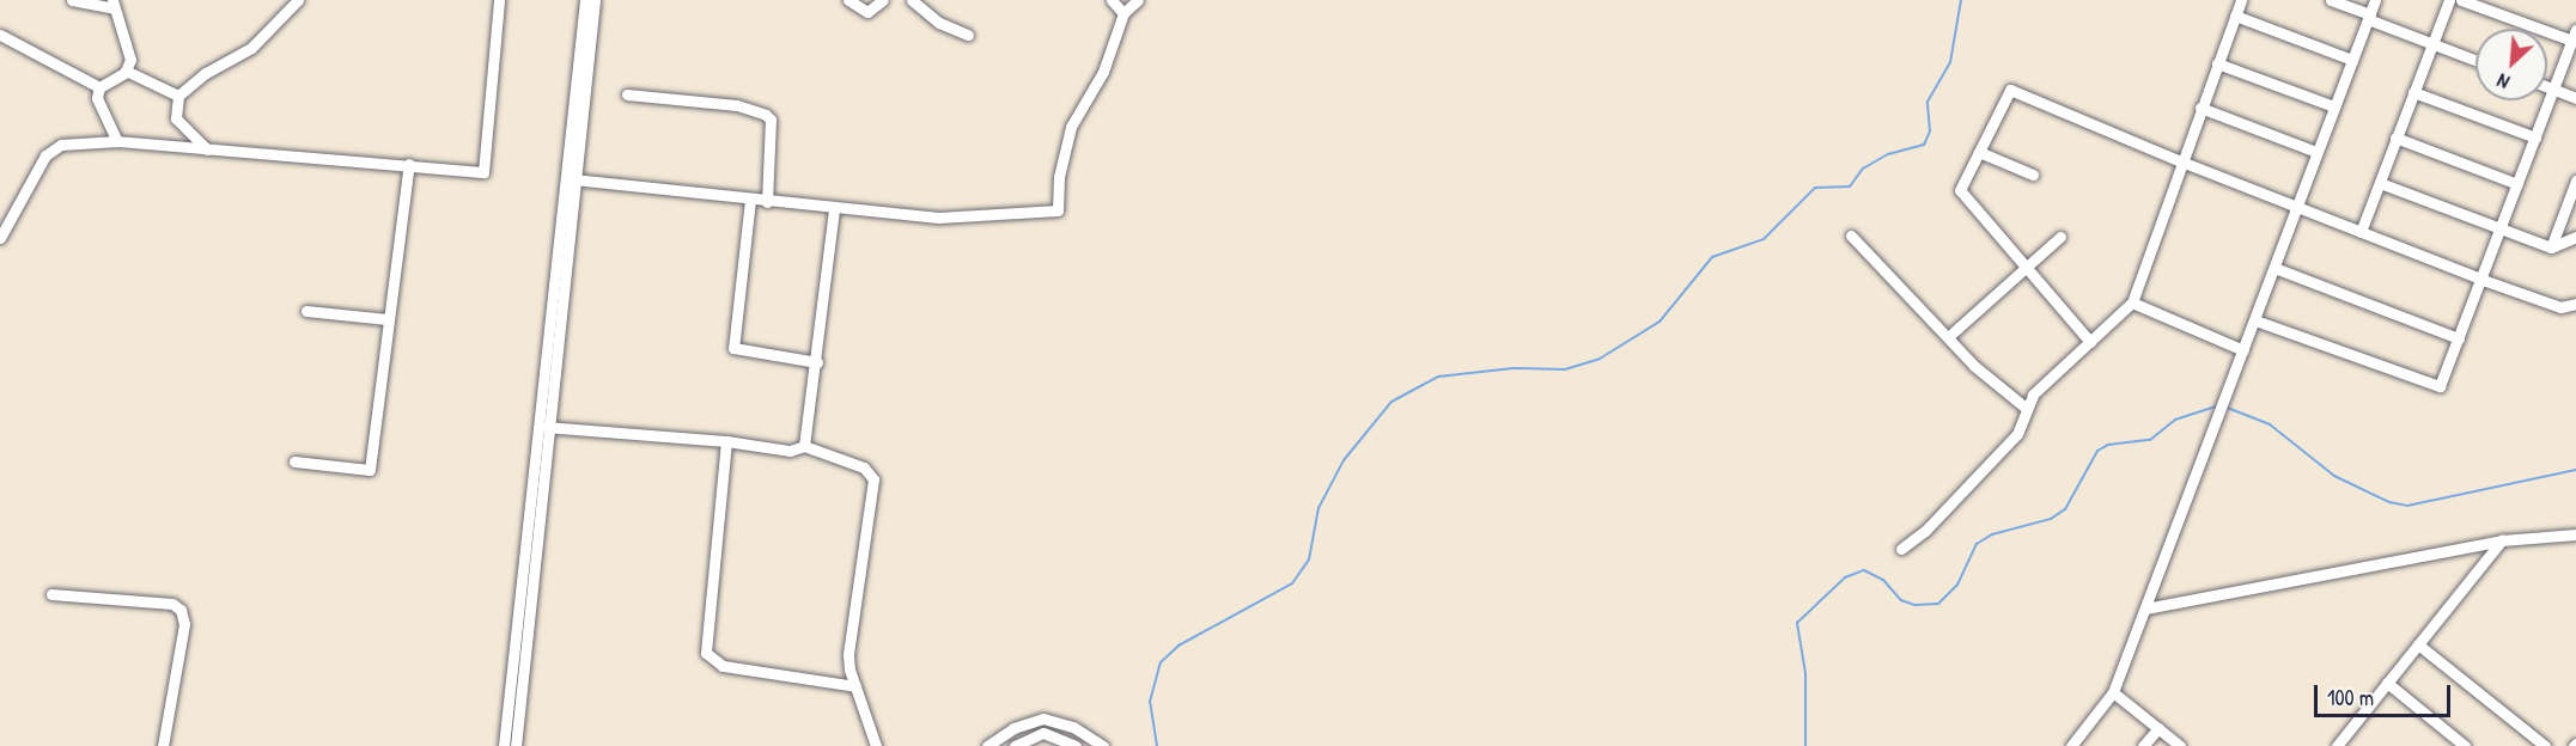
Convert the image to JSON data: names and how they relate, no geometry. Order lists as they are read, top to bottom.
{
  "scale_bar": "100 m",
  "north": "bottom left"
}
